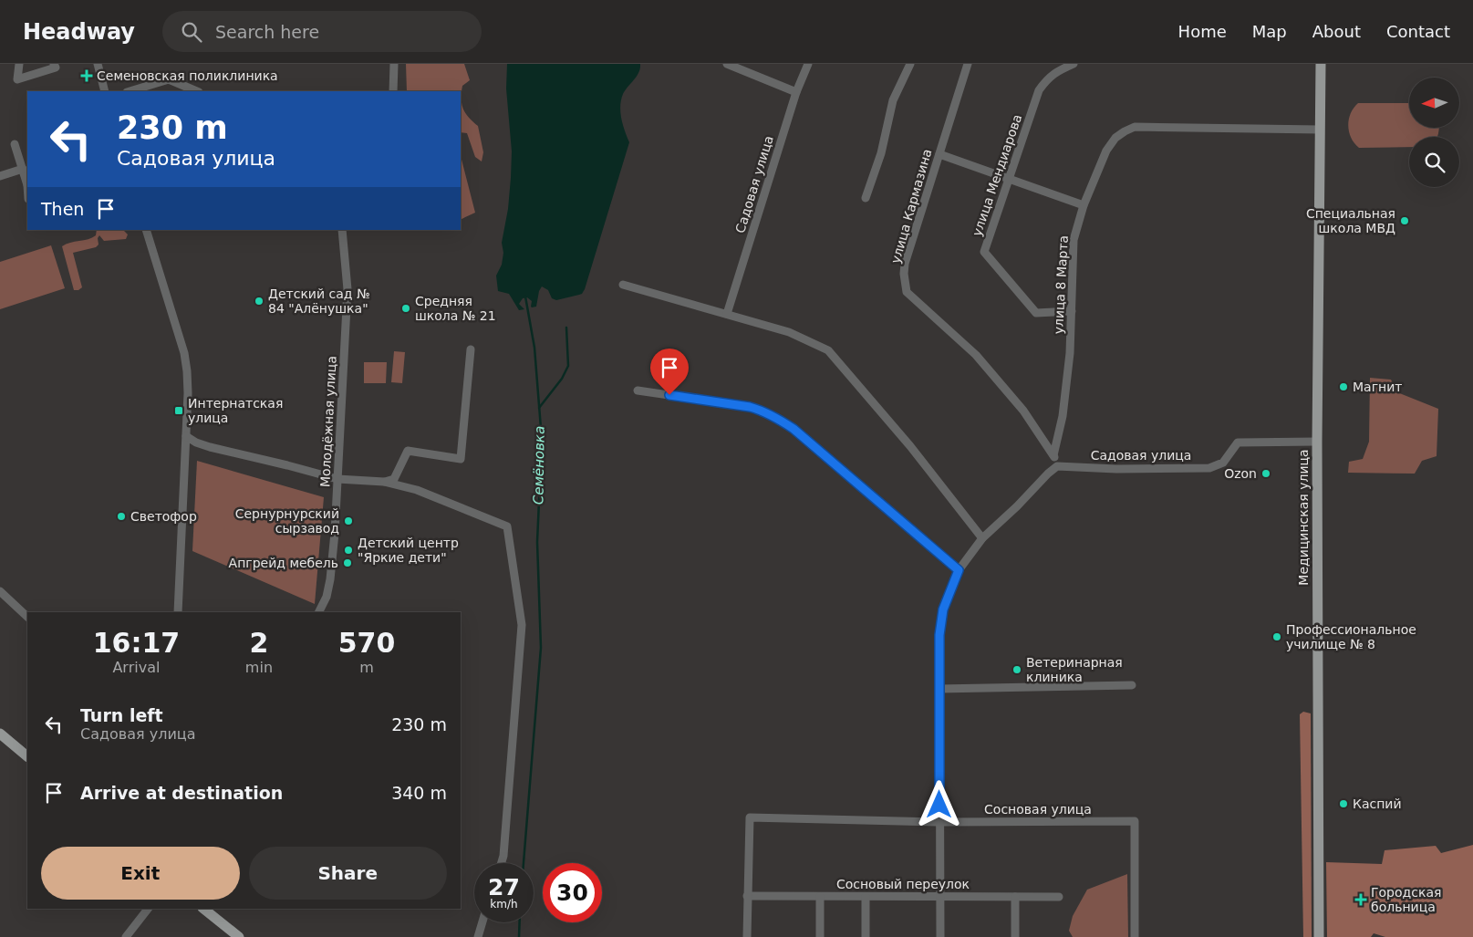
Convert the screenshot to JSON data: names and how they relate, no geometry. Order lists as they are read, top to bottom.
{
  "streets": {
    "main road": ["Медицинская улица"],
    "street": [
      "улица Мендиарова",
      "Садовая улица",
      "улица Кармазина",
      "улица 8 Марта",
      "Молодёжная улица",
      "Сосновая улица",
      "Сосновый переулок"
    ]
  },
  "crossings": [
    ["улица Мендиарова", "улица 8 Марта"],
    ["Садовая улица", "улица Кармазина"],
    ["Садовая улица", "Медицинская улица"],
    ["улица Кармазина", "улица 8 Марта"],
    ["улица 8 Марта", "Медицинская улица"],
    ["Сосновая улица", "Сосновый переулок"]
  ],
  "water": ["Семёновка"],
  "places": {
    "health": ["Семеновская поликлиника", "Городская больница"],
    "other": [
      "Специальная школа МВД",
      "Детский сад № 84 \"Алёнушка\"",
      "Средняя школа № 21",
      "Магнит",
      "Ozon",
      "Светофор",
      "Сернурнурский сырзавод",
      "Детский центр \"Яркие дети\"",
      "Апгрейд мебель",
      "Профессиональное училище № 8",
      "Ветеринарная клиника",
      "Каспий"
    ],
    "transit": ["Интернатская улица"]
  },
  "north": "left",
  "page": {
    "header": "Headway",
    "search": "Search here",
    "nav": [
      "Home",
      "Map",
      "About",
      "Contact"
    ],
    "turn": ["230 m", "Садовая улица"],
    "then": "Then",
    "eta": [
      "16:17",
      "Arrival",
      "2",
      "min",
      "570",
      "m"
    ],
    "list": [
      {
        "name": "Turn left",
        "note": "Садовая улица",
        "value": "230 m"
      },
      {
        "name": "Arrive at destination",
        "value": "340 m"
      }
    ],
    "buttons": ["Exit", "Share"],
    "speed": "27 km/h",
    "limit": "30"
  }
}
